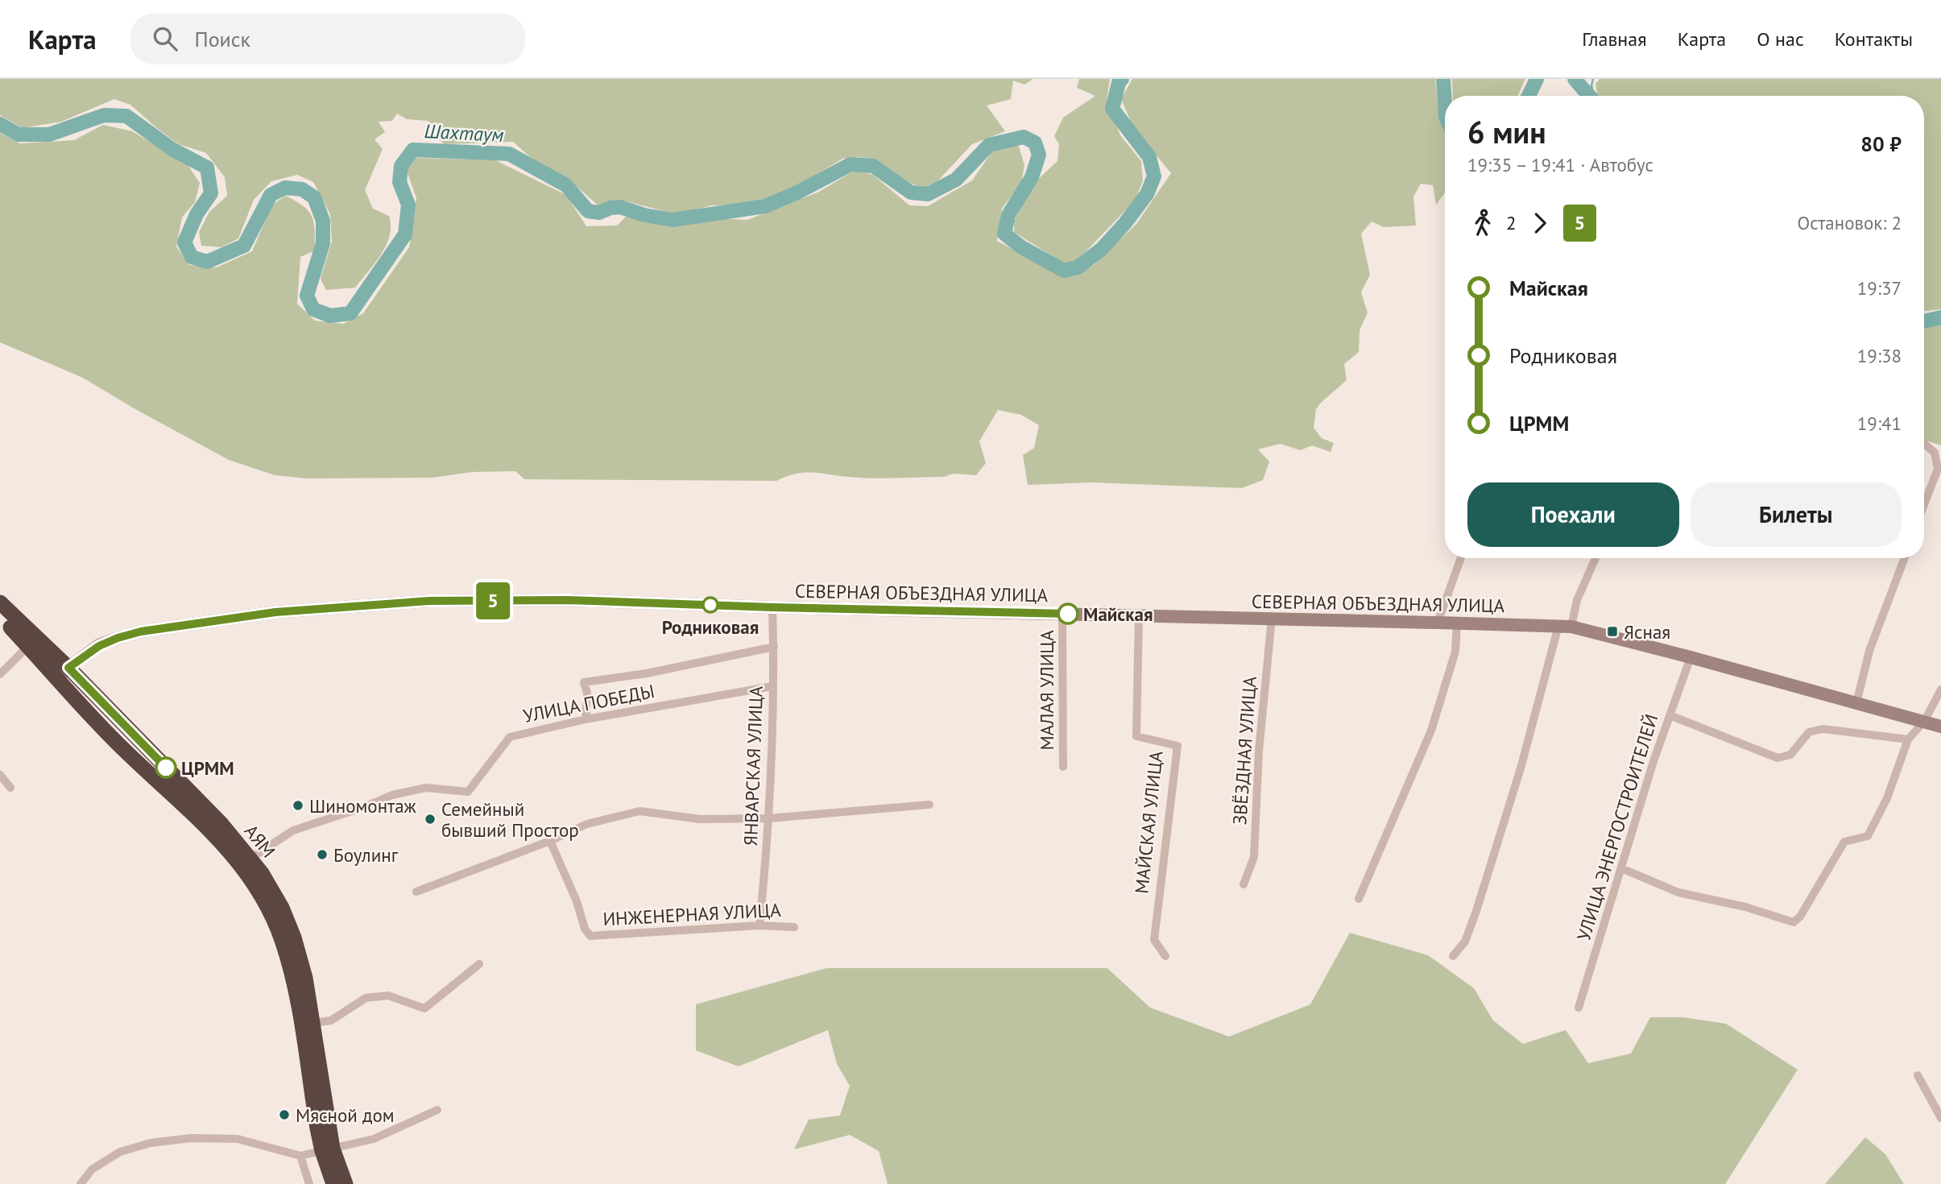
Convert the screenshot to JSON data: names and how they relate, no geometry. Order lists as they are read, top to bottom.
{
  "streets": {
    "highway": ["АЯМ"],
    "street": [
      "СЕВЕРНАЯ ОБЪЕЗДНАЯ УЛИЦА",
      "МАЛАЯ УЛИЦА",
      "УЛИЦА ПОБЕДЫ",
      "ЗВЁЗДНАЯ УЛИЦА",
      "ЯНВАРСКАЯ УЛИЦА",
      "МАЙСКАЯ УЛИЦА",
      "УЛИЦА ЭНЕРГОСТРОИТЕЛЕЙ",
      "ИНЖЕНЕРНАЯ УЛИЦА"
    ]
  },
  "crossings": [
    ["СЕВЕРНАЯ ОБЪЕЗДНАЯ УЛИЦА", "МАЛАЯ УЛИЦА"],
    ["СЕВЕРНАЯ ОБЪЕЗДНАЯ УЛИЦА", "ЗВЁЗДНАЯ УЛИЦА"],
    ["СЕВЕРНАЯ ОБЪЕЗДНАЯ УЛИЦА", "ЯНВАРСКАЯ УЛИЦА"],
    ["СЕВЕРНАЯ ОБЪЕЗДНАЯ УЛИЦА", "МАЙСКАЯ УЛИЦА"],
    ["СЕВЕРНАЯ ОБЪЕЗДНАЯ УЛИЦА", "УЛИЦА ЭНЕРГОСТРОИТЕЛЕЙ"],
    ["СЕВЕРНАЯ ОБЪЕЗДНАЯ УЛИЦА", "АЯМ"],
    ["УЛИЦА ПОБЕДЫ", "ЯНВАРСКАЯ УЛИЦА"],
    ["УЛИЦА ПОБЕДЫ", "АЯМ"],
    ["ЯНВАРСКАЯ УЛИЦА", "ИНЖЕНЕРНАЯ УЛИЦА"]
  ],
  "water": ["Шахтаум"],
  "places": {
    "other": [
      "Родниковая",
      "Майская",
      "ЦРММ",
      "Шиномонтаж",
      "Семейный бывший Простор",
      "Боулинг",
      "Мясной дом"
    ],
    "transit": ["Ясная"]
  },
  "lines": ["bus line 5"],
  "page": {
    "header": "Карта",
    "search": "Поиск",
    "nav": [
      "Главная",
      "Карта",
      "О нас",
      "Контакты"
    ],
    "on_map": "5",
    "heading": ["6 мин", "19:35 – 19:41 · Автобус", "80 ₽"],
    "legs": ["2", "5", "Остановок: 2"],
    "list": [
      {
        "name": "Майская",
        "value": "19:37"
      },
      {
        "name": "Родниковая",
        "value": "19:38"
      },
      {
        "name": "ЦРММ",
        "value": "19:41"
      }
    ],
    "buttons": ["Поехали", "Билеты"]
  }
}
